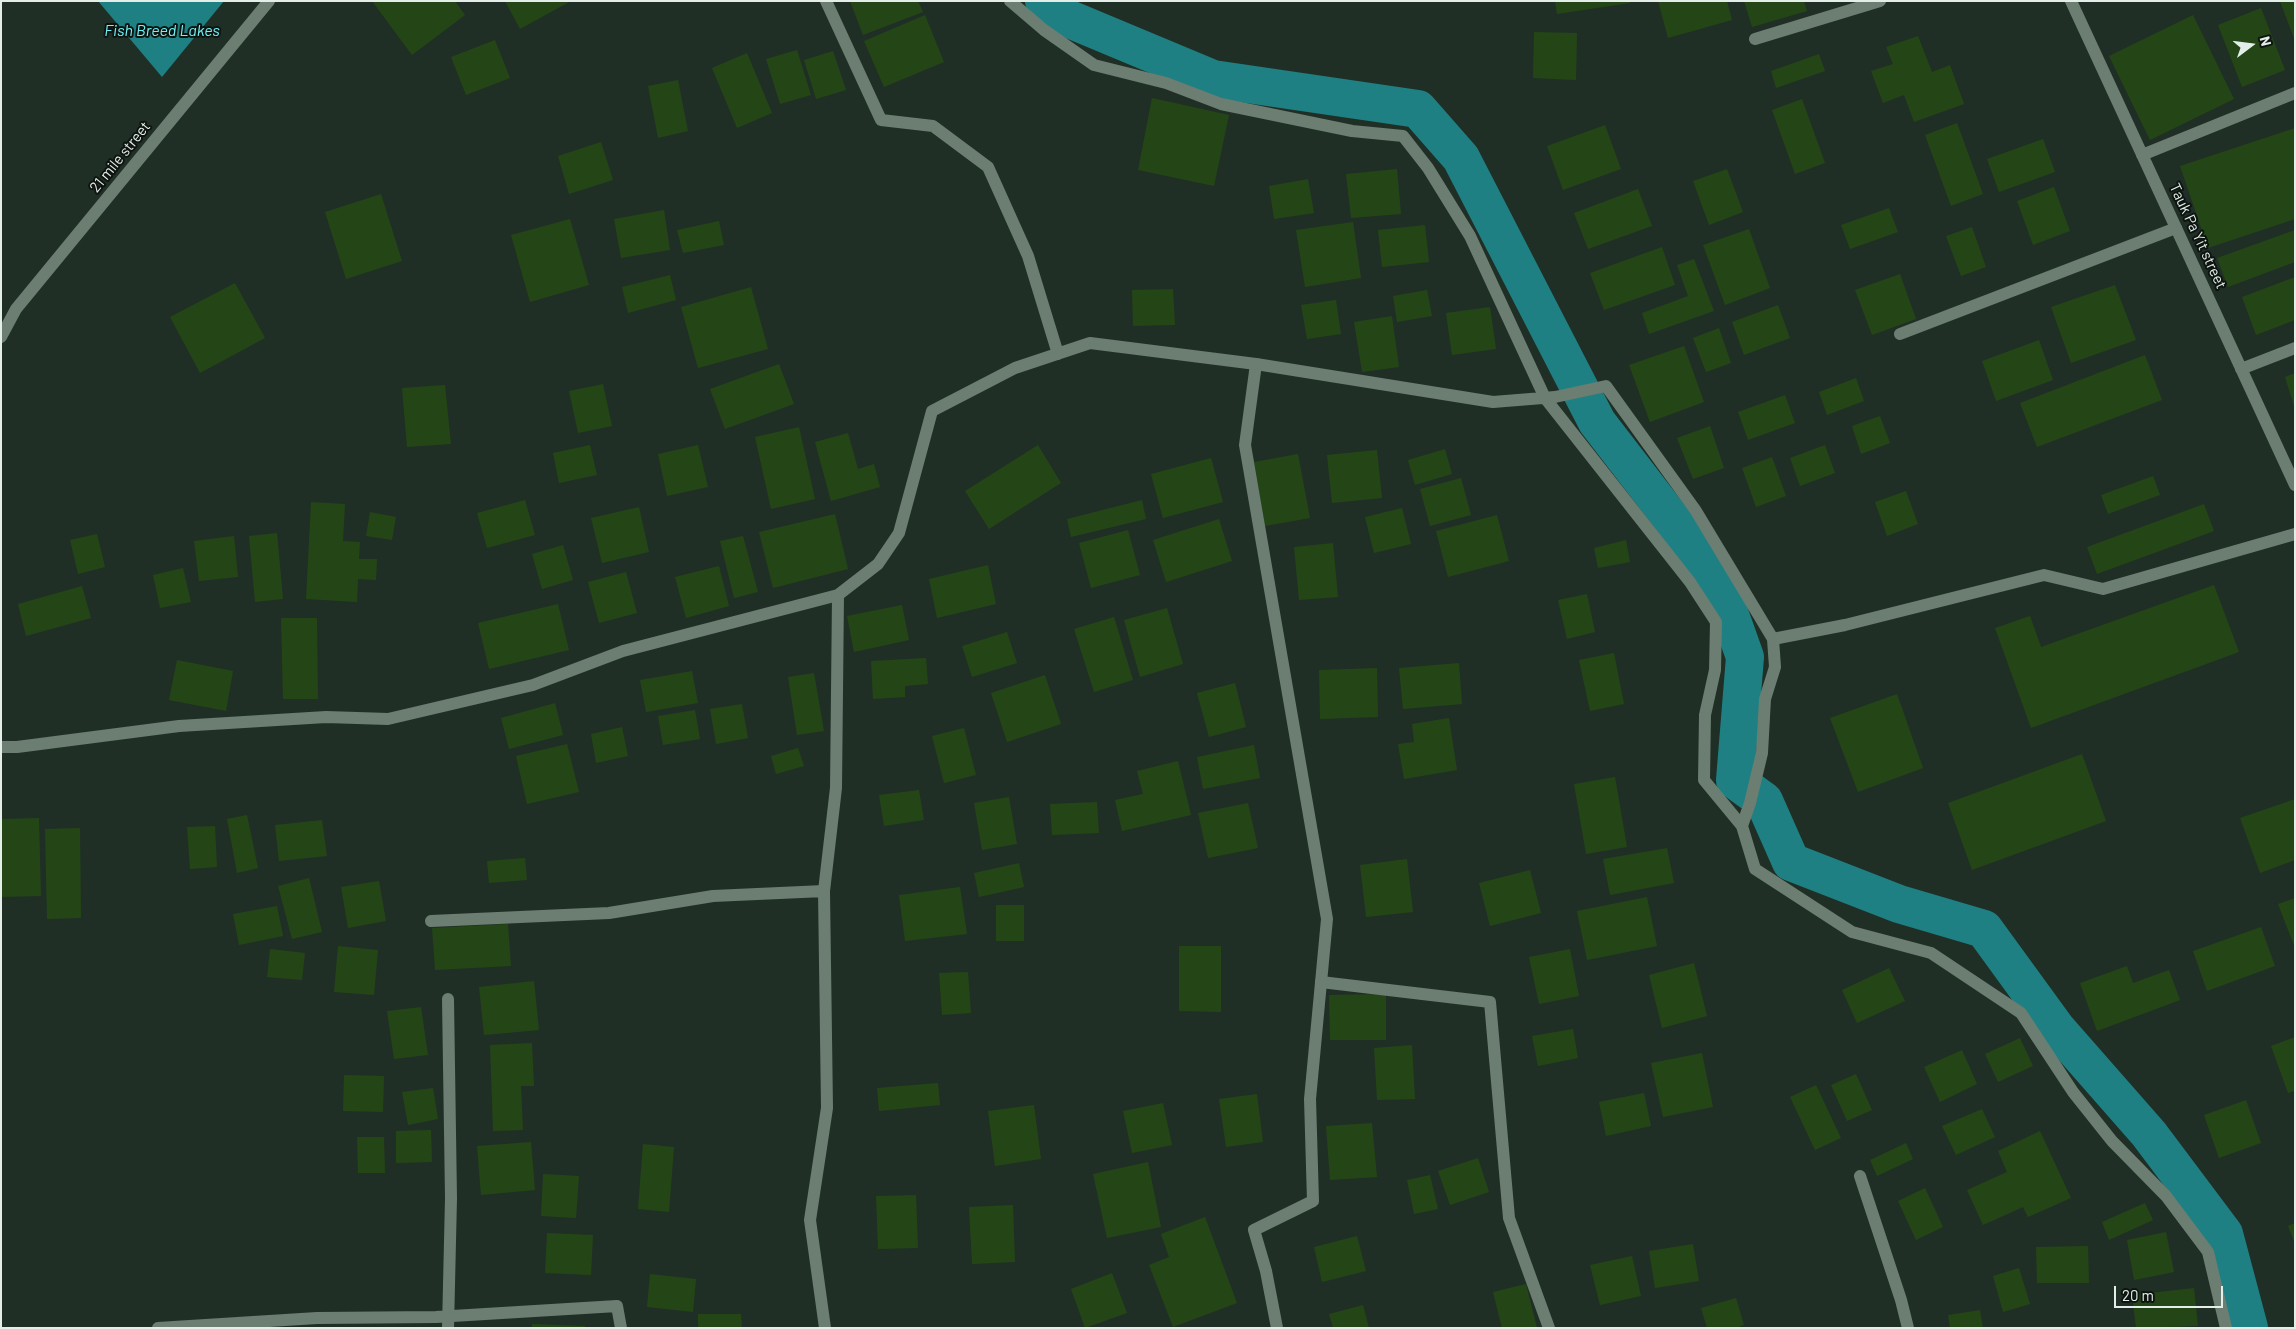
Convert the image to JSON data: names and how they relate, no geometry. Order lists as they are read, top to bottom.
{
  "streets": {
    "street": ["21 mile street", "Tauk Pa Yit street"]
  },
  "water": ["Fish Breed Lakes"],
  "scale_bar": "20 m",
  "north": "right"
}
